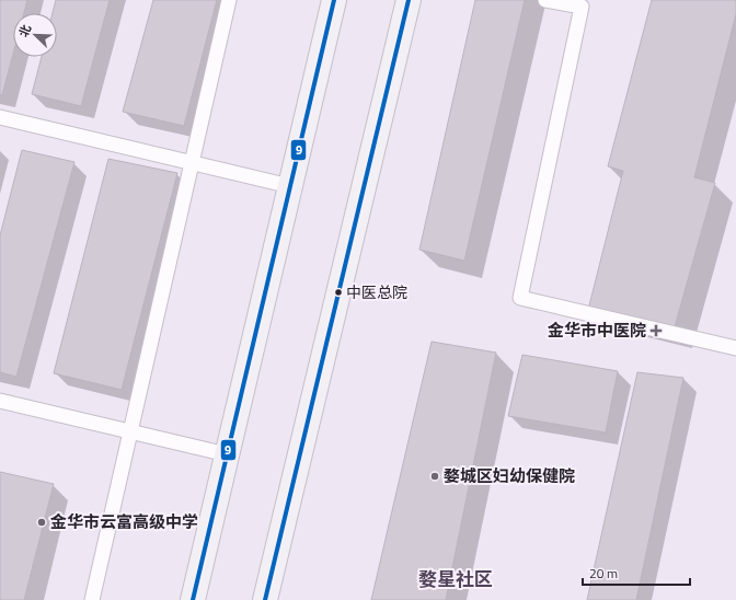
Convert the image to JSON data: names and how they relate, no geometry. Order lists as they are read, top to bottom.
{
  "districts": ["婺星社区"],
  "places": {
    "other": ["中医总院", "婺城区妇幼保健院", "金华市云富高级中学"],
    "health": ["金华市中医院"]
  },
  "lines": ["transit line 9"],
  "scale_bar": "20 m",
  "north": "top left"
}
